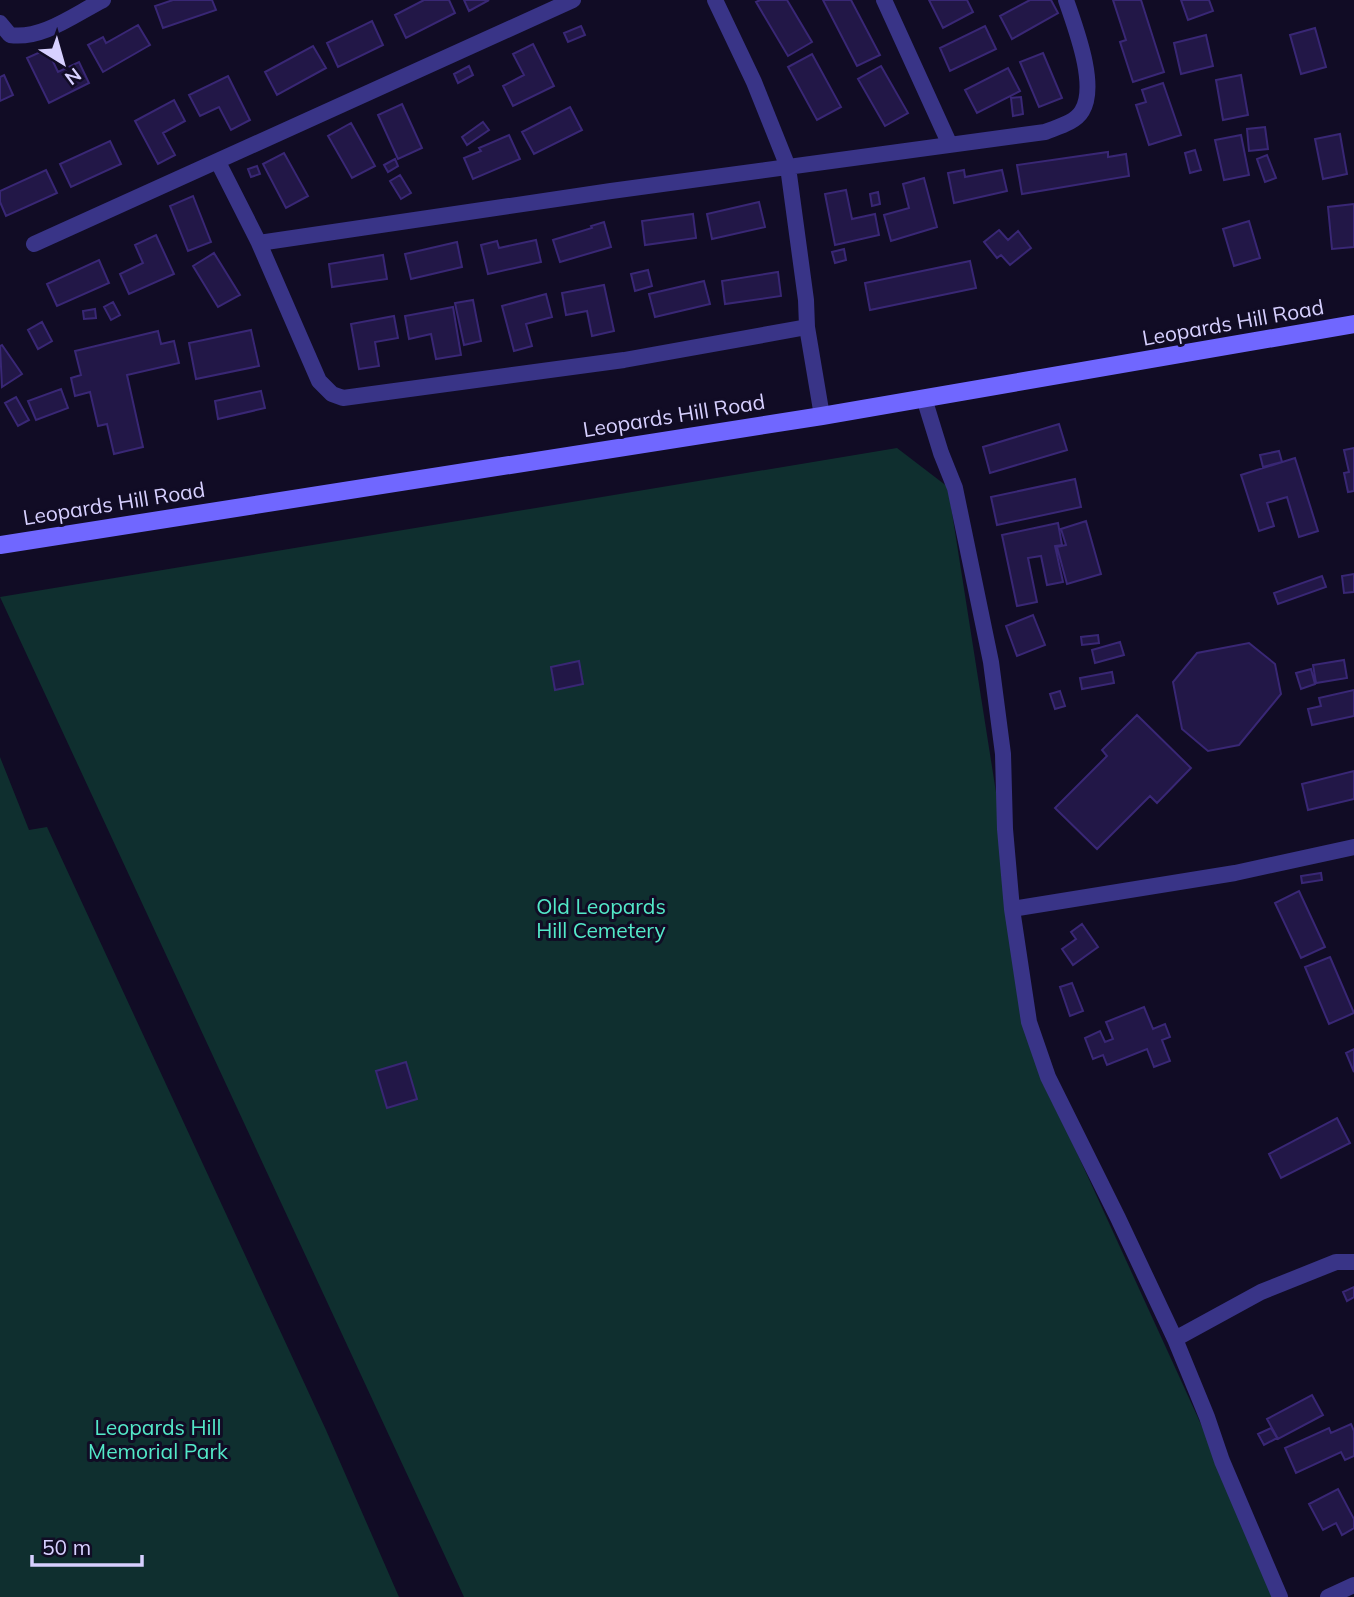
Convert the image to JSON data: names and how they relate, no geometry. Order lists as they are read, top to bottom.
{
  "streets": {
    "main road": ["Leopards Hill Road"]
  },
  "parks": ["Old Leopards Hill Cemetery", "Leopards Hill Memorial Park"],
  "scale_bar": "50 m",
  "north": "bottom right"
}
